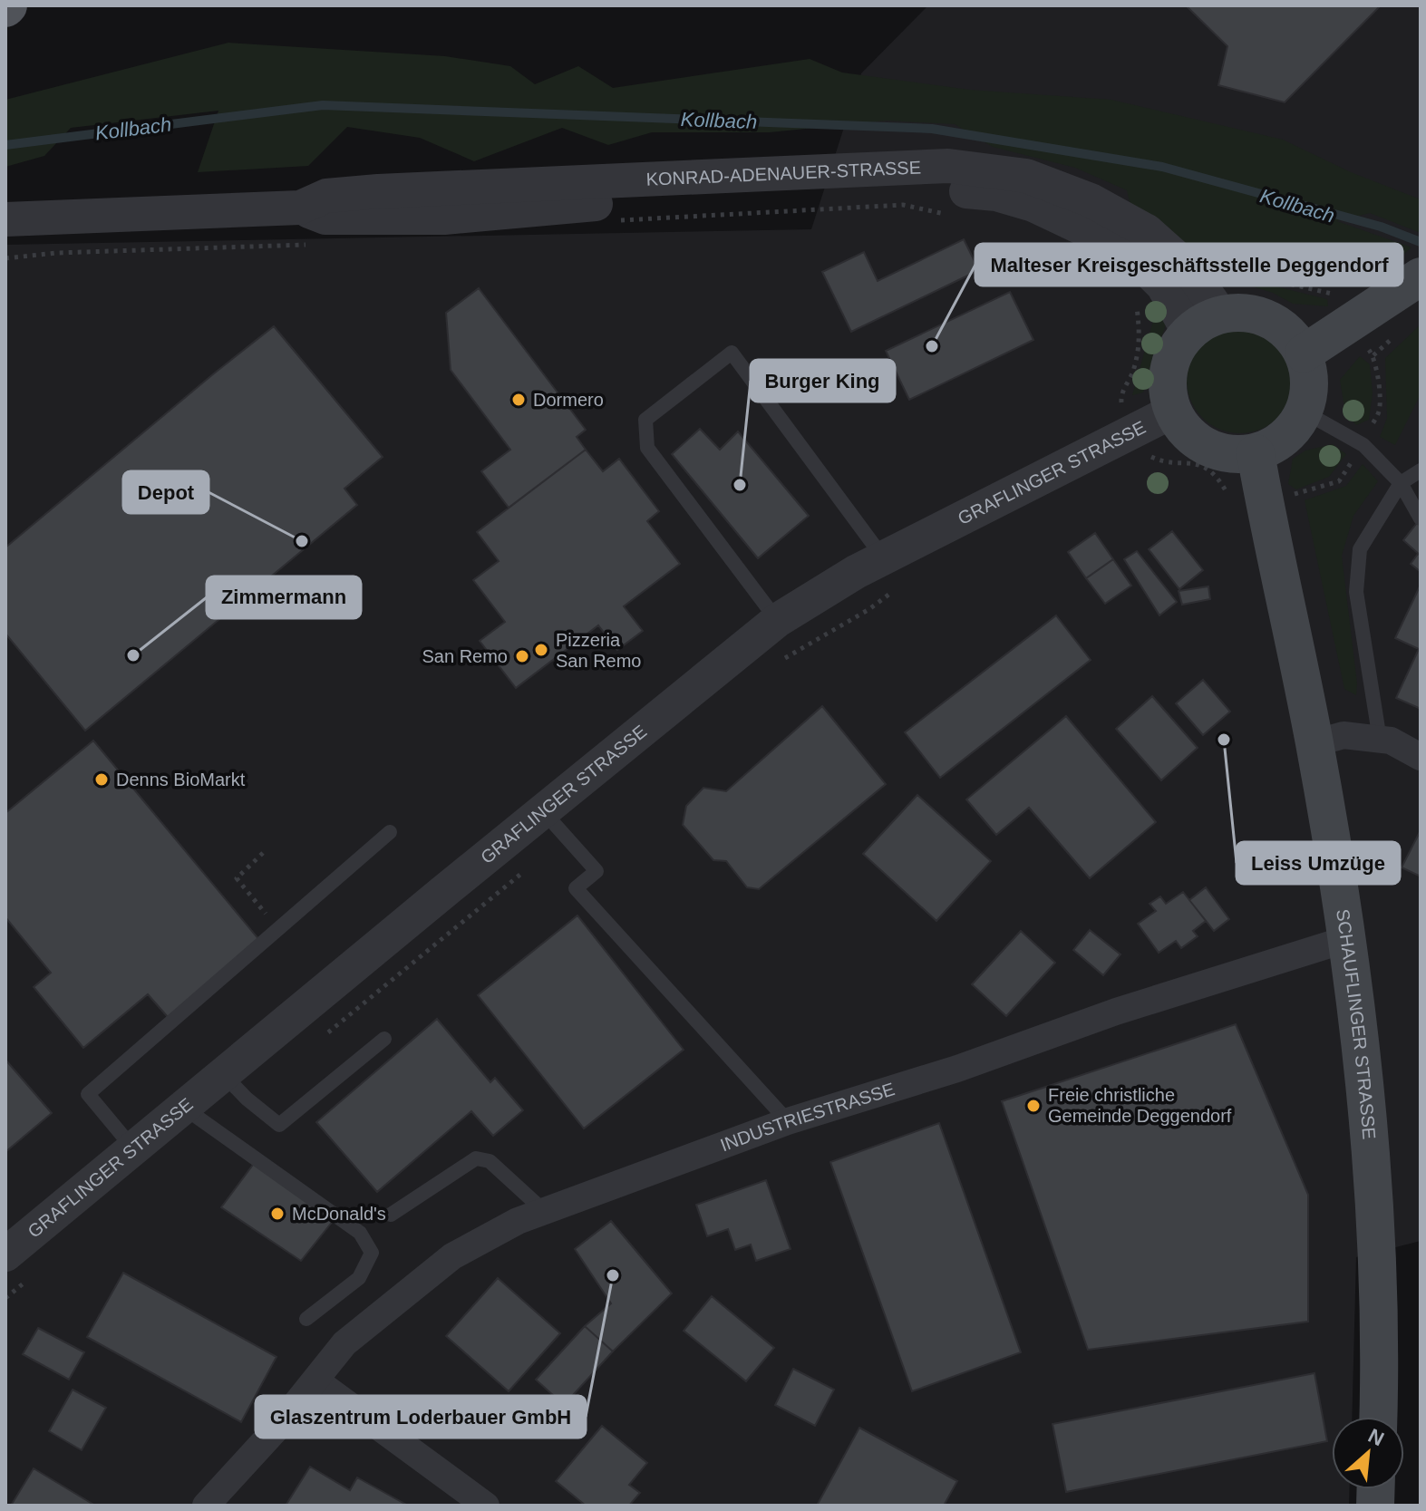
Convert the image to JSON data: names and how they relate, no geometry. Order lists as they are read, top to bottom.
{
  "streets": {
    "main road": ["SCHAUFLINGER STRASSE"],
    "street": ["KONRAD-ADENAUER-STRASSE", "GRAFLINGER STRASSE", "INDUSTRIESTRASSE"]
  },
  "crossings": [
    ["KONRAD-ADENAUER-STRASSE", "GRAFLINGER STRASSE"],
    ["KONRAD-ADENAUER-STRASSE", "SCHAUFLINGER STRASSE"],
    ["GRAFLINGER STRASSE", "SCHAUFLINGER STRASSE"],
    ["SCHAUFLINGER STRASSE", "INDUSTRIESTRASSE"]
  ],
  "water": ["Kollbach"],
  "places": [
    "Malteser Kreisgeschäftsstelle Deggendorf",
    "Dormero",
    "Burger King",
    "Depot",
    "Pizzeria San Remo",
    "Zimmermann",
    "San Remo",
    "Leiss Umzüge",
    "Denns BioMarkt",
    "Freie christliche Gemeinde Deggendorf",
    "McDonald's",
    "Glaszentrum Loderbauer GmbH"
  ],
  "north": "top right"
}
